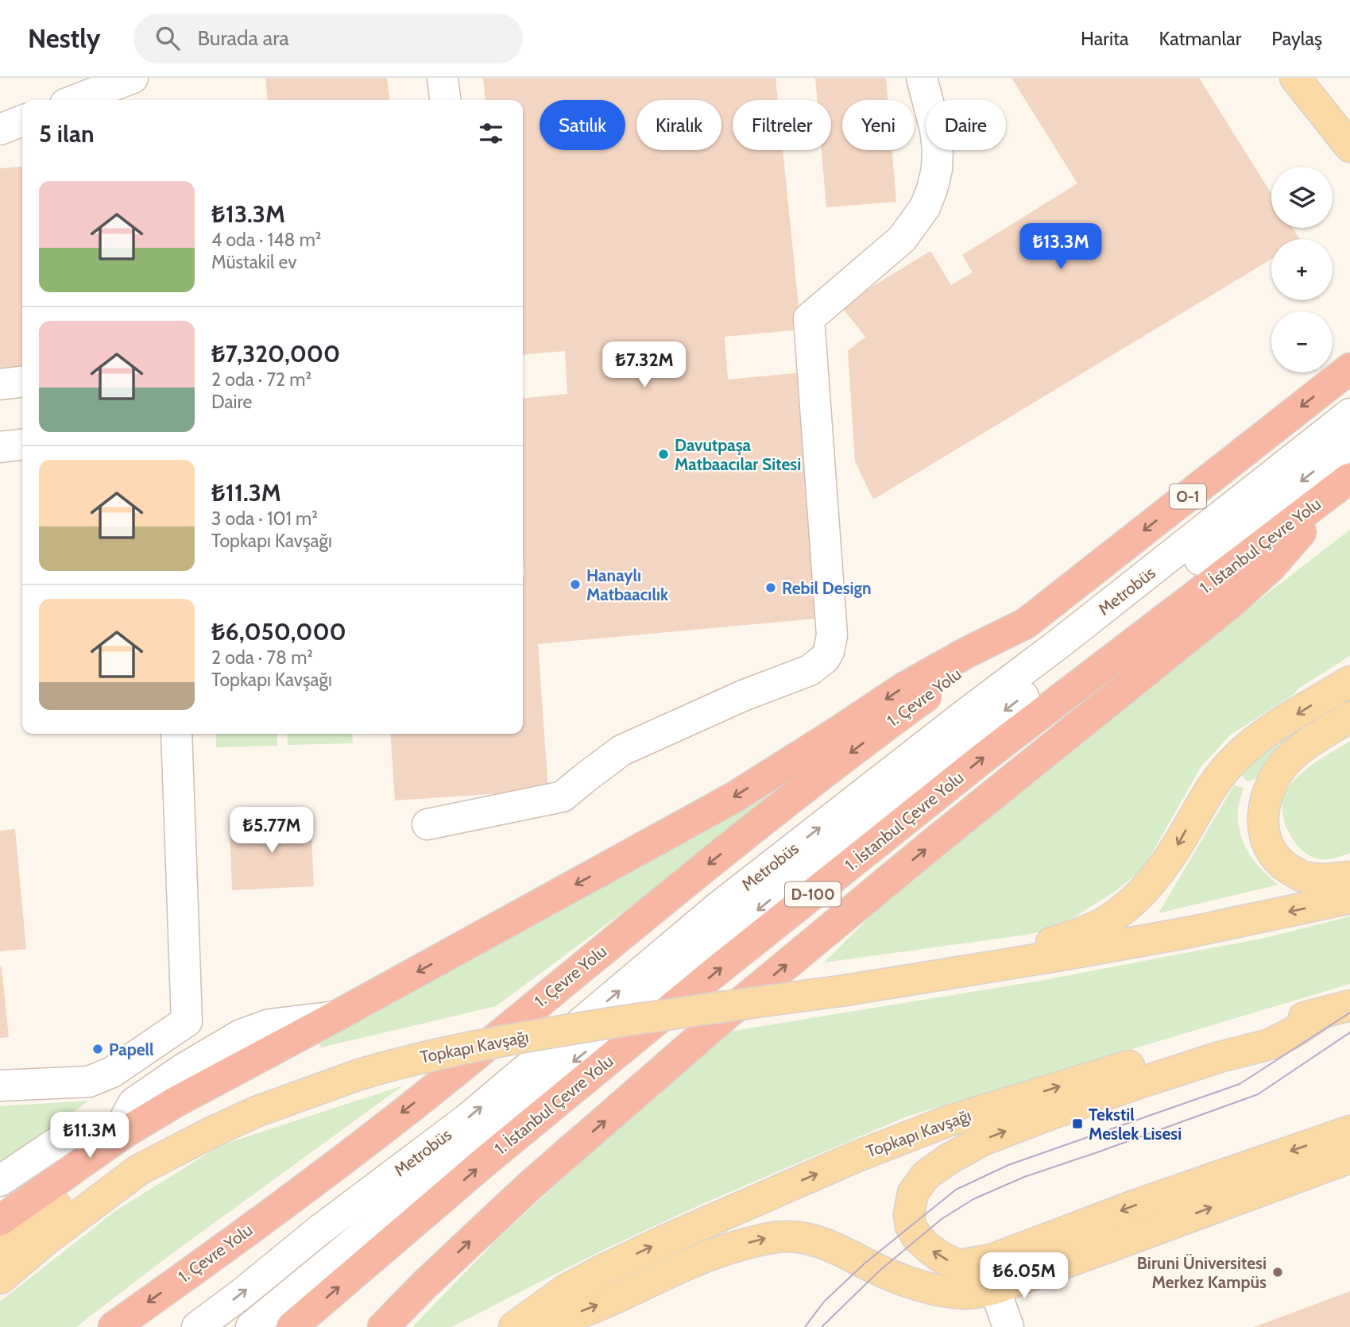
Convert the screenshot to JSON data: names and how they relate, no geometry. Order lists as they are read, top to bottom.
{
  "streets": {
    "highway": [
      "O-1",
      "1. İstanbul Çevre Yolu",
      "1. Çevre Yolu",
      "D-100"
    ],
    "main road": ["Topkapı Kavşağı"],
    "street": ["Metrobüs"]
  },
  "crossings": [
    ["O-1", "1. Çevre Yolu"]
  ],
  "places": {
    "other": [
      "Davutpaşa Matbaacılar Sitesi",
      "Hanaylı Matbaacılık",
      "Rebil Design",
      "Papell",
      "Biruni Üniversitesi Merkez Kampüs"
    ],
    "transit": ["Tekstil Meslek Lisesi"]
  },
  "page": {
    "header": "Nestly",
    "search": "Burada ara",
    "nav": ["Harita", "Katmanlar", "Paylaş"],
    "chip": [
      "Satılık",
      "Kiralık",
      "Filtreler",
      "Yeni",
      "Daire"
    ],
    "heading": "5 ilan",
    "map_buttons": ["+", "−"],
    "list": [
      {
        "name": "₺13.3M",
        "note": "4 oda · 148 m² · Müstakil ev"
      },
      {
        "name": "₺7,320,000",
        "note": "2 oda · 72 m² · Daire"
      },
      {
        "name": "₺11.3M",
        "note": "3 oda · 101 m² · Topkapı Kavşağı"
      },
      {
        "name": "₺6,050,000",
        "note": "2 oda · 78 m² · Topkapı Kavşağı"
      }
    ],
    "price": [
      "₺13.3M",
      "₺7.32M",
      "₺5.77M",
      "₺11.3M",
      "₺6.05M"
    ]
  }
}
